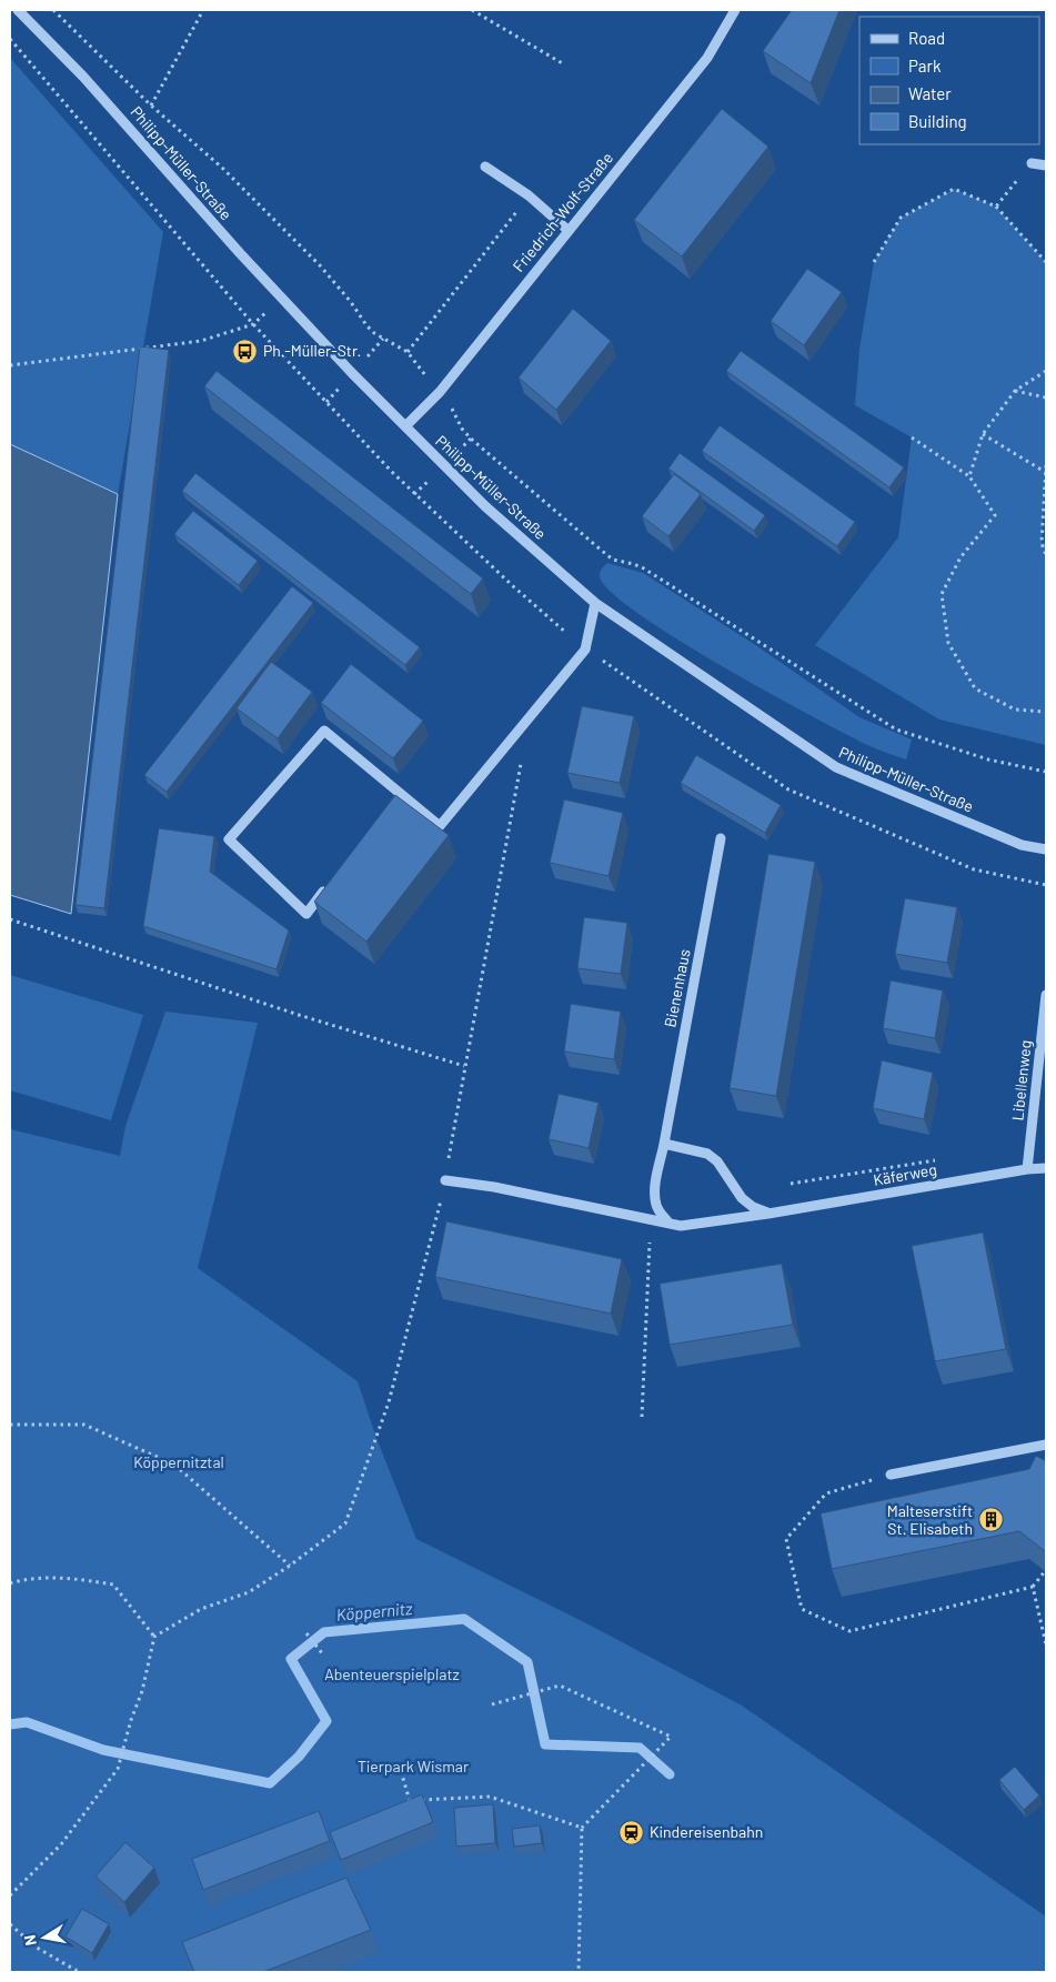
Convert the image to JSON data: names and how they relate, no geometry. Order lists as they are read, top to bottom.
{
  "streets": {
    "street": [
      "Philipp-Müller-Straße",
      "Friedrich-Wolf-Straße",
      "Bienenhaus",
      "Libellenweg",
      "Käferweg"
    ]
  },
  "crossings": [
    ["Philipp-Müller-Straße", "Friedrich-Wolf-Straße"],
    ["Libellenweg", "Käferweg"]
  ],
  "water": ["Köppernitz"],
  "parks": ["Köppernitztal", "Abenteuerspielplatz", "Tierpark Wismar"],
  "places": {
    "bus stop": ["Ph.-Müller-Str."],
    "building": ["Malteserstift St. Elisabeth"],
    "station": ["Kindereisenbahn"]
  },
  "legend": [
    "Road",
    "Park",
    "Water",
    "Building"
  ],
  "north": "left"
}
